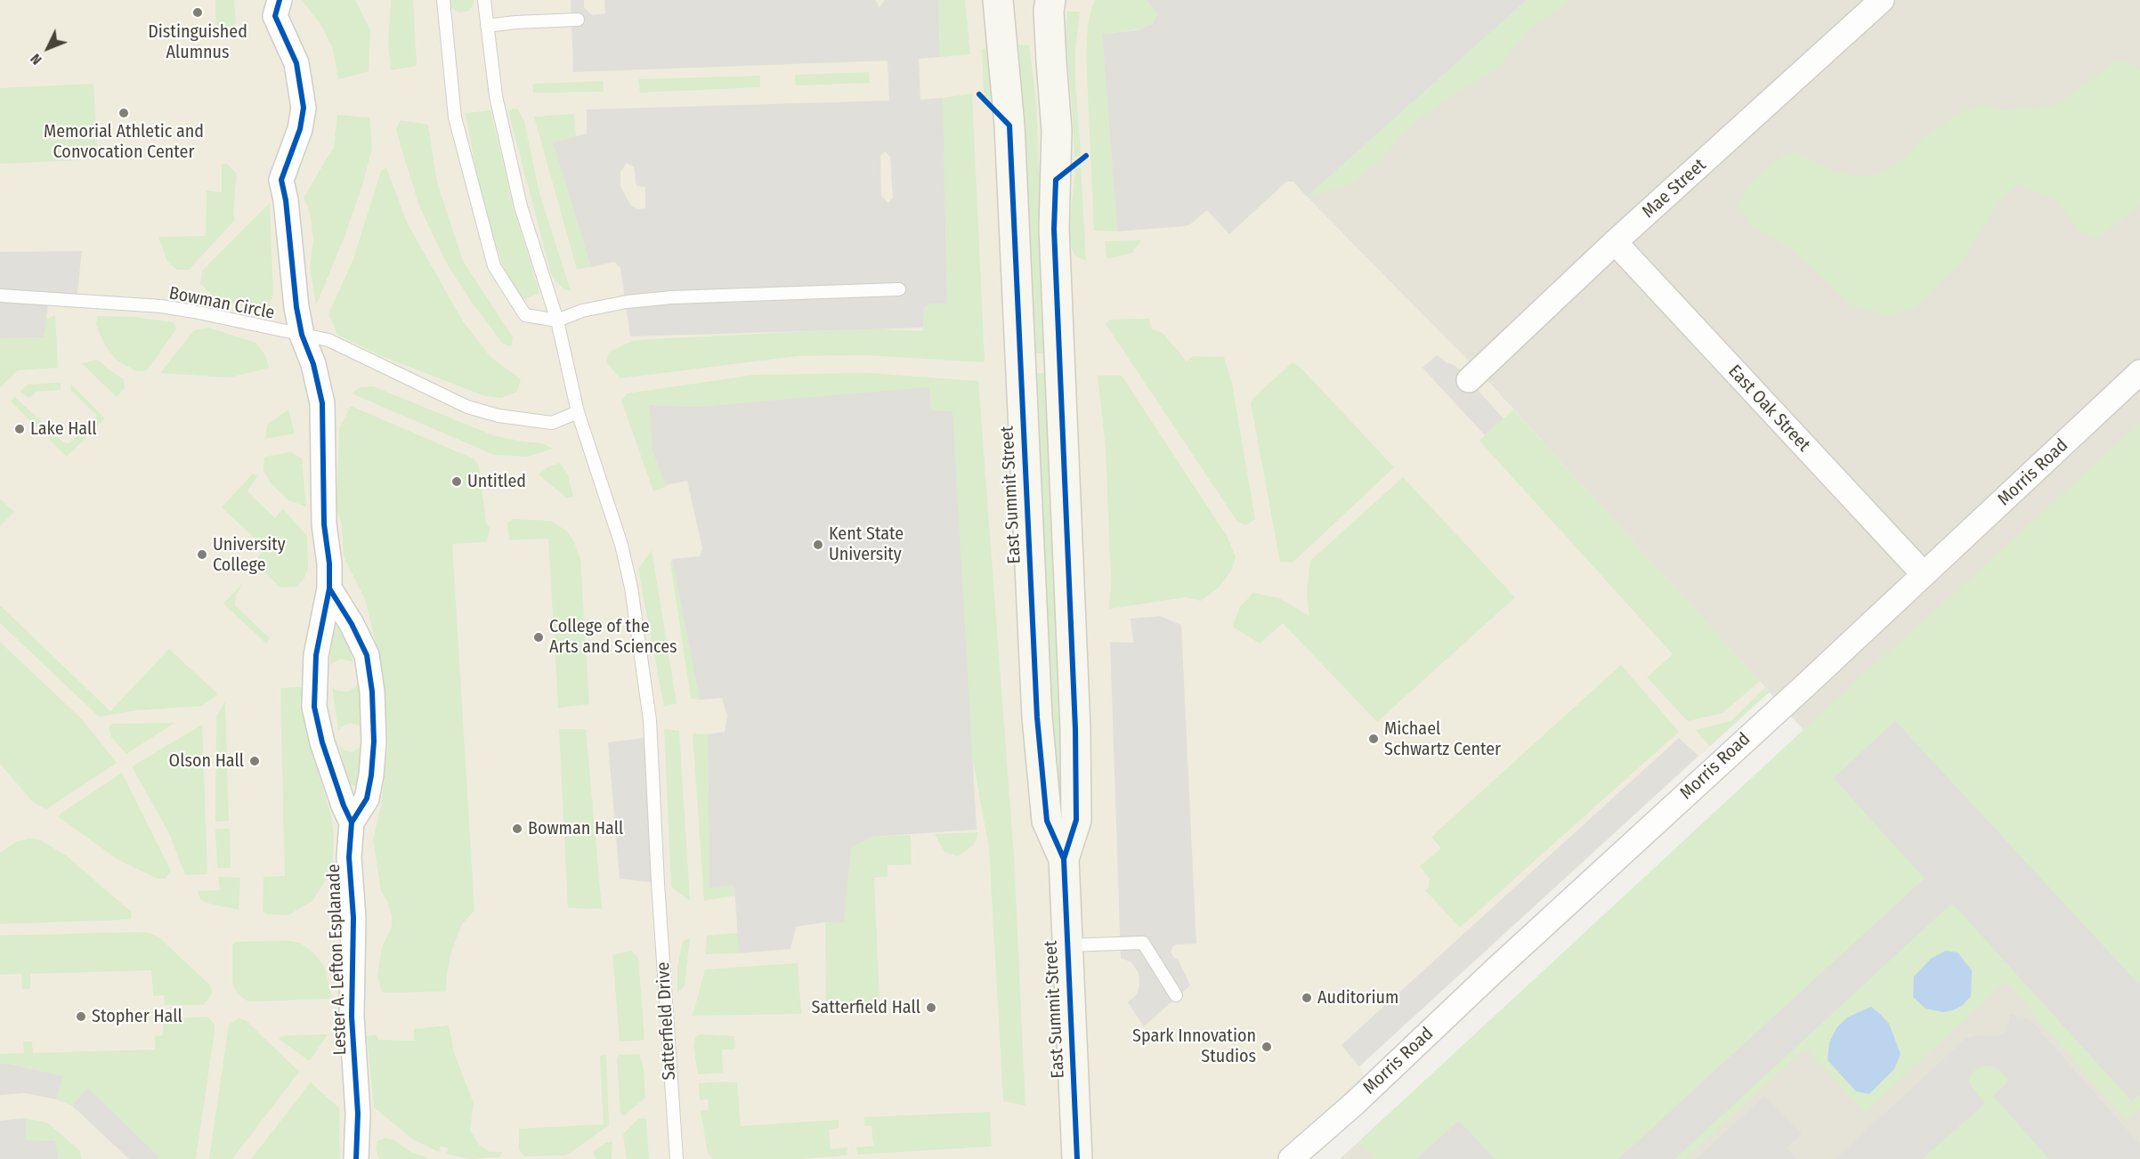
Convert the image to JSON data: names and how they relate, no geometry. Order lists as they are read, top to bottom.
{
  "streets": {
    "main road": ["East Summit Street"],
    "street": [
      "Mae Street",
      "East Oak Street",
      "Morris Road",
      "Lester A. Lefton Esplanade"
    ],
    "lane": ["Bowman Circle", "Satterfield Drive"]
  },
  "crossings": [
    ["Mae Street", "East Oak Street"],
    ["Bowman Circle", "Lester A. Lefton Esplanade"],
    ["Bowman Circle", "Satterfield Drive"],
    ["East Oak Street", "Morris Road"]
  ],
  "places": [
    "Distinguished Alumnus",
    "Memorial Athletic and Convocation Center",
    "Lake Hall",
    "Untitled",
    "Kent State University",
    "University College",
    "College of the Arts and Sciences",
    "Michael Schwartz Center",
    "Olson Hall",
    "Bowman Hall",
    "Auditorium",
    "Satterfield Hall",
    "Stopher Hall",
    "Spark Innovation Studios"
  ],
  "north": "bottom left"
}
